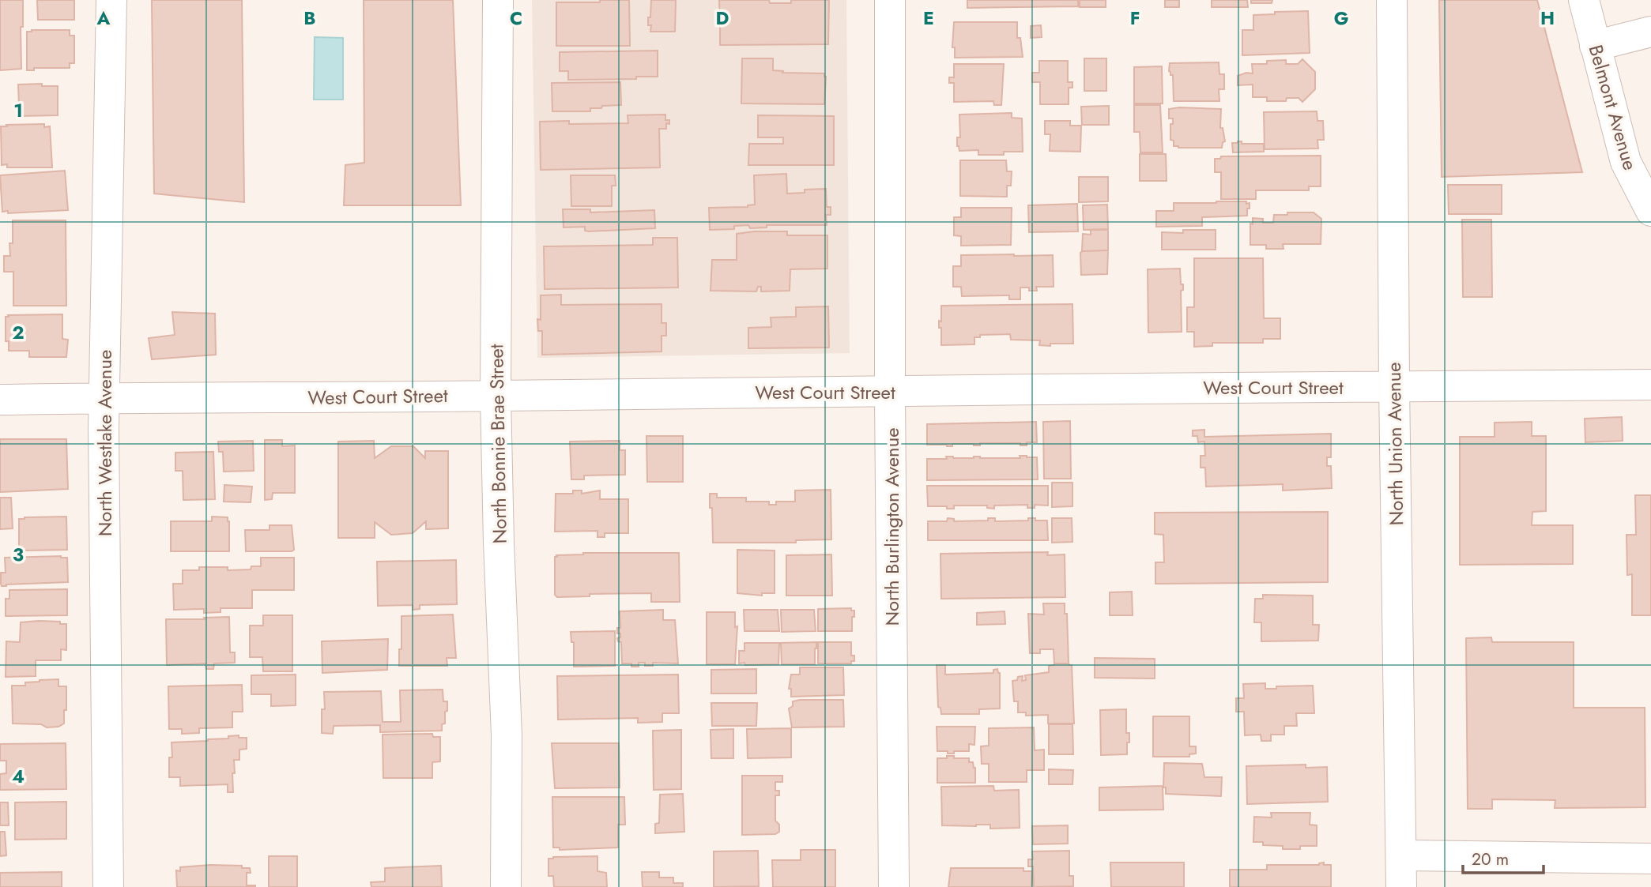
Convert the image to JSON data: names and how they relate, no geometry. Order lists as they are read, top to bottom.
{
  "streets": {
    "street": [
      "Belmont Avenue",
      "West Court Street",
      "North Westlake Avenue",
      "North Bonnie Brae Street",
      "North Union Avenue",
      "North Burlington Avenue"
    ]
  },
  "crossings": [
    ["West Court Street", "North Westlake Avenue"],
    ["West Court Street", "North Bonnie Brae Street"],
    ["West Court Street", "North Union Avenue"],
    ["West Court Street", "North Burlington Avenue"]
  ],
  "scale_bar": "20 m",
  "grid": {
    "columns": [
      "A",
      "B",
      "C",
      "D",
      "E",
      "F",
      "G",
      "H"
    ],
    "rows": [
      "1",
      "2",
      "3",
      "4"
    ]
  }
}
